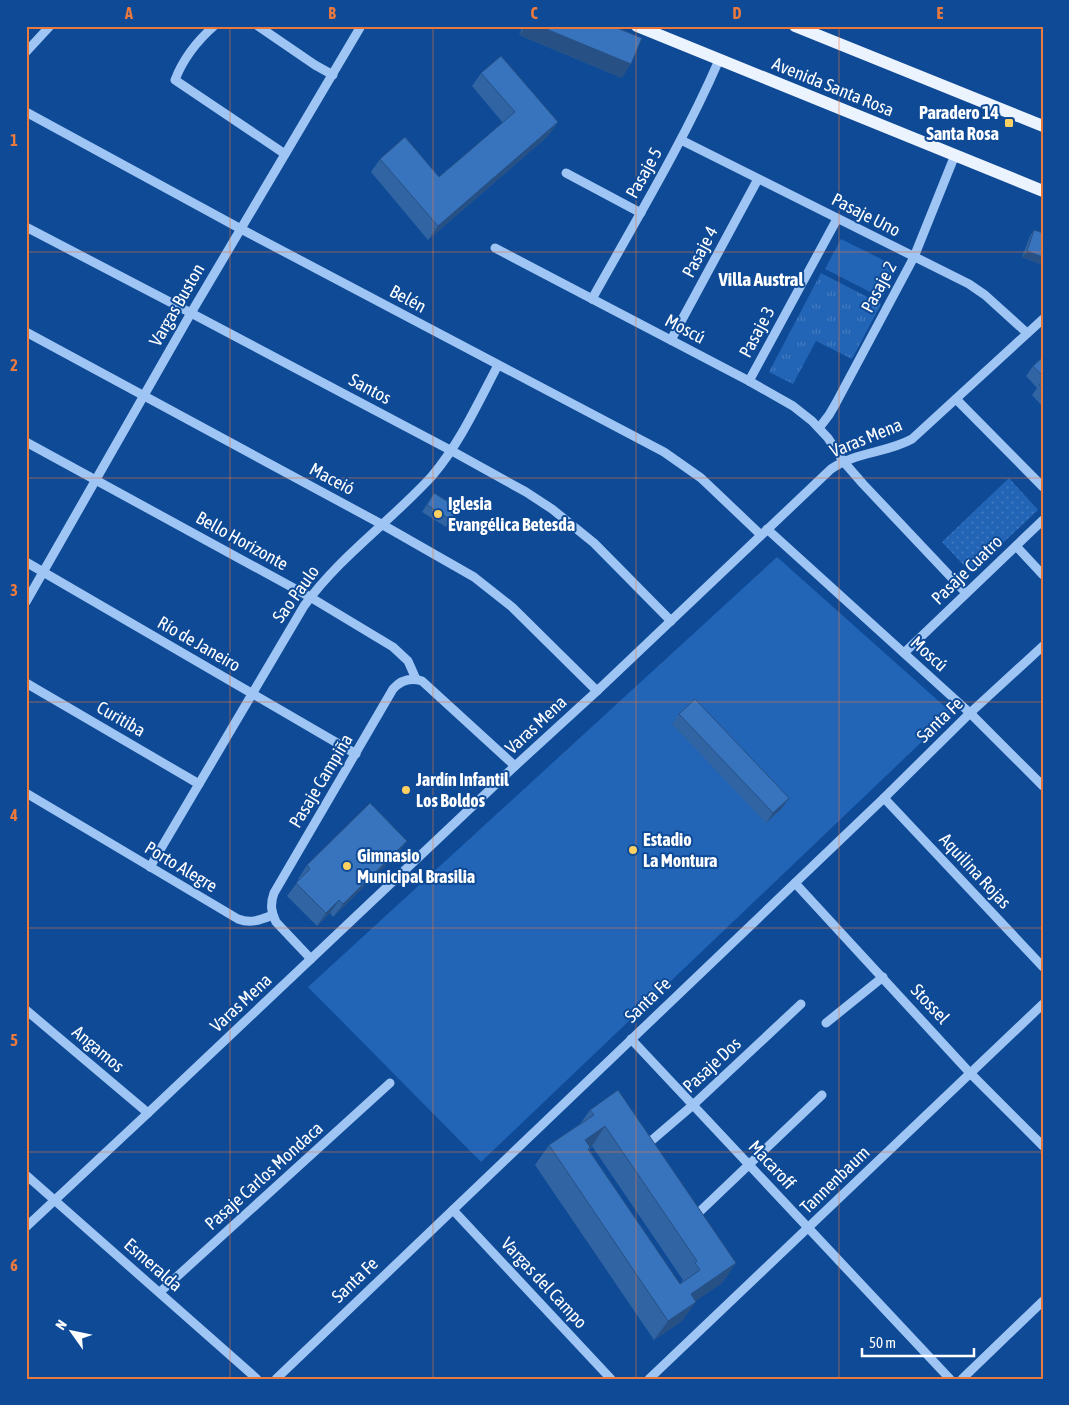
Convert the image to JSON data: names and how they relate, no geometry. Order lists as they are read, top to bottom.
{
  "streets": {
    "main road": ["Avenida Santa Rosa"],
    "street": [
      "Pasaje 5",
      "Pasaje Uno",
      "Pasaje 4",
      "Pasaje 2",
      "Belén",
      "Vargas Buston",
      "Moscú",
      "Pasaje 3",
      "Santos",
      "Varas Mena",
      "Maceió",
      "Bello Horizonte",
      "Pasaje Cuatro",
      "Sao Paulo",
      "Río de Janeiro",
      "Curitiba",
      "Santa Fe",
      "Pasaje Campiña",
      "Porto Alegre",
      "Aquilina Rojas",
      "Stossel",
      "Angamos",
      "Pasaje Dos",
      "Macaroff",
      "Pasaje Carlos Mondaca",
      "Tannenbaum",
      "Esmeralda",
      "Vargas del Campo"
    ]
  },
  "crossings": [
    ["Avenida Santa Rosa", "Pasaje 5"],
    ["Avenida Santa Rosa", "Pasaje 2"],
    ["Pasaje 5", "Pasaje Uno"],
    ["Pasaje 5", "Moscú"],
    ["Pasaje Uno", "Pasaje 4"],
    ["Pasaje Uno", "Pasaje 2"],
    ["Pasaje Uno", "Pasaje 3"],
    ["Pasaje Uno", "Varas Mena"],
    ["Pasaje 4", "Moscú"],
    ["Pasaje 2", "Moscú"],
    ["Belén", "Vargas Buston"],
    ["Belén", "Moscú"],
    ["Belén", "Varas Mena"],
    ["Belén", "Sao Paulo"],
    ["Vargas Buston", "Santos"],
    ["Vargas Buston", "Maceió"],
    ["Vargas Buston", "Bello Horizonte"],
    ["Vargas Buston", "Río de Janeiro"],
    ["Moscú", "Pasaje 3"],
    ["Moscú", "Varas Mena"],
    ["Moscú", "Pasaje Cuatro"],
    ["Moscú", "Santa Fe"],
    ["Santos", "Varas Mena"],
    ["Santos", "Sao Paulo"],
    ["Varas Mena", "Maceió"],
    ["Varas Mena", "Bello Horizonte"],
    ["Varas Mena", "Angamos"],
    ["Varas Mena", "Esmeralda"],
    ["Maceió", "Sao Paulo"],
    ["Bello Horizonte", "Sao Paulo"],
    ["Bello Horizonte", "Pasaje Campiña"],
    ["Sao Paulo", "Río de Janeiro"],
    ["Sao Paulo", "Curitiba"],
    ["Sao Paulo", "Porto Alegre"],
    ["Río de Janeiro", "Pasaje Campiña"],
    ["Santa Fe", "Aquilina Rojas"],
    ["Santa Fe", "Stossel"],
    ["Santa Fe", "Macaroff"],
    ["Santa Fe", "Vargas del Campo"],
    ["Pasaje Campiña", "Porto Alegre"],
    ["Stossel", "Tannenbaum"],
    ["Pasaje Dos", "Macaroff"],
    ["Macaroff", "Tannenbaum"],
    ["Pasaje Carlos Mondaca", "Esmeralda"]
  ],
  "districts": ["Villa Austral"],
  "places": {
    "transit": ["Paradero 14 Santa Rosa"],
    "other": [
      "Iglesia Evangélica Betesda",
      "Jardín Infantil Los Boldos",
      "Estadio La Montura",
      "Gimnasio Municipal Brasilia"
    ]
  },
  "scale_bar": "50 m",
  "north": "top left",
  "grid": {
    "columns": [
      "A",
      "B",
      "C",
      "D",
      "E"
    ],
    "rows": [
      "1",
      "2",
      "3",
      "4",
      "5",
      "6"
    ]
  }
}
